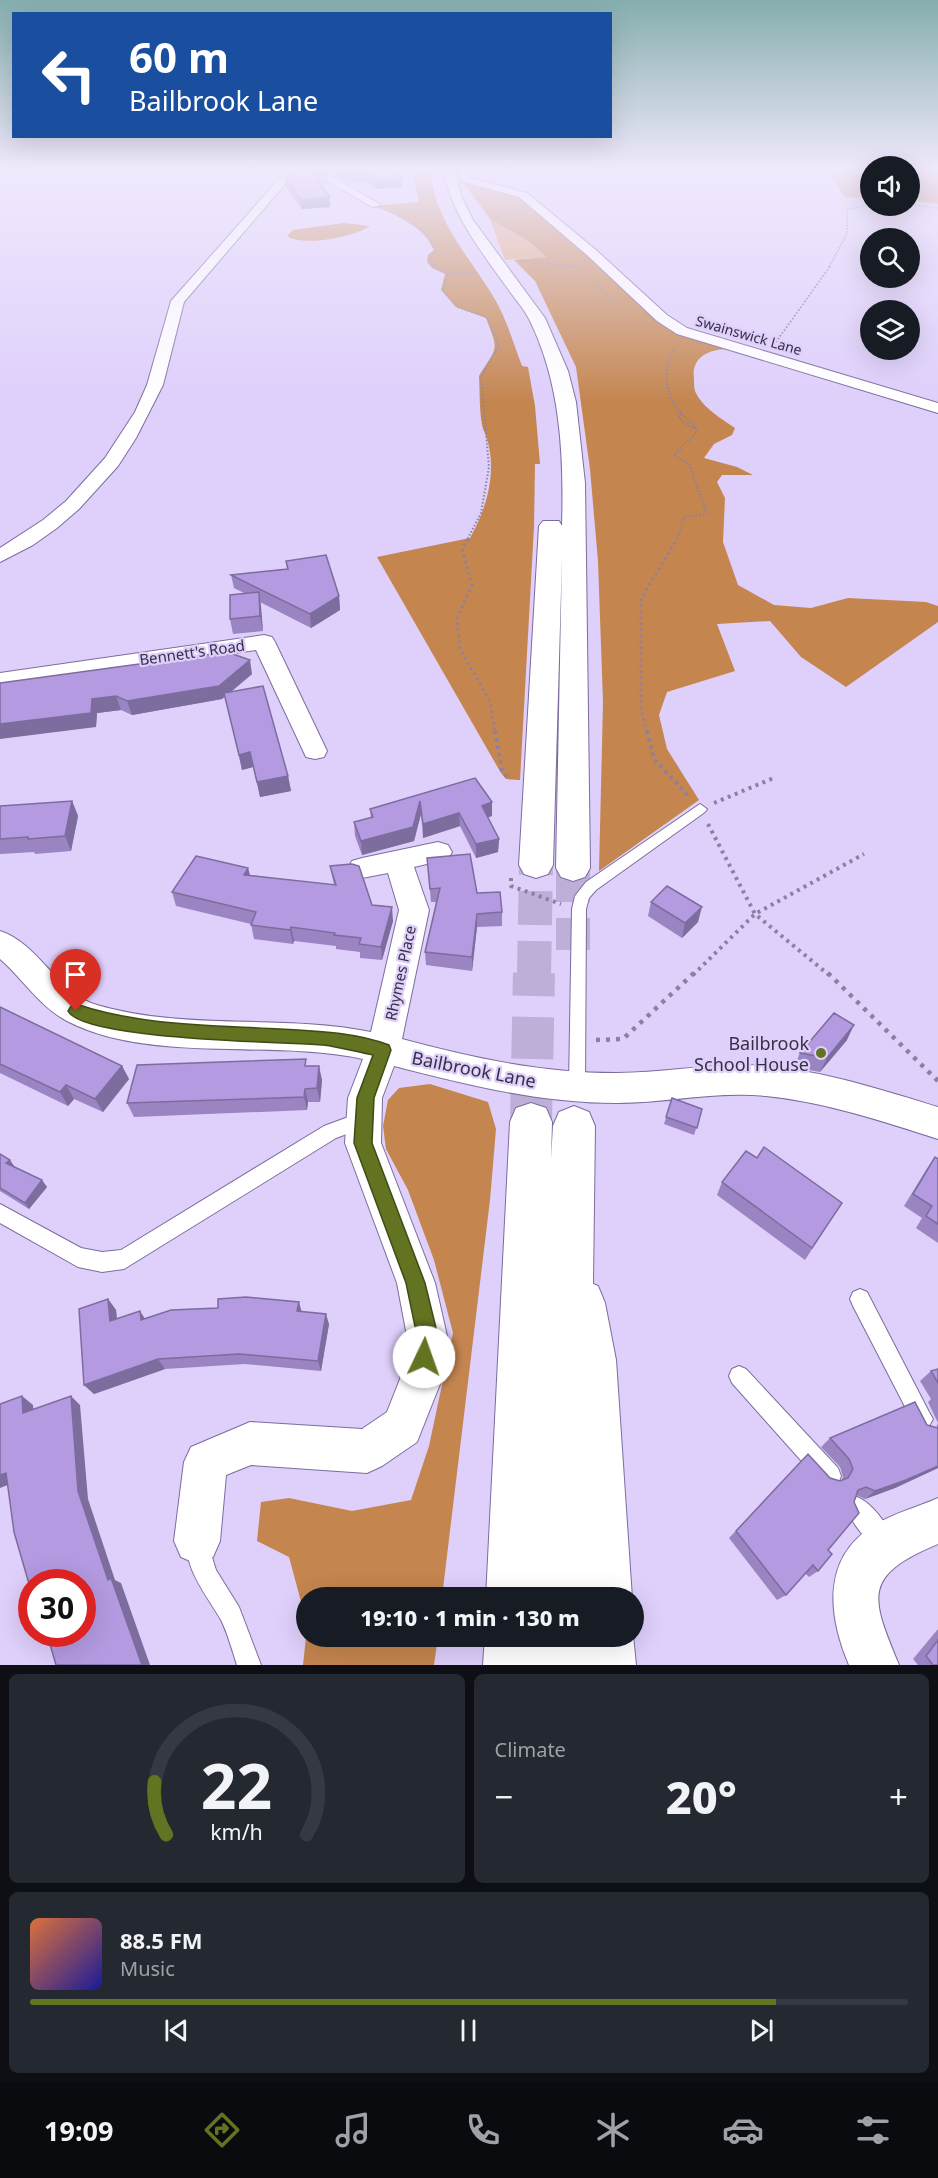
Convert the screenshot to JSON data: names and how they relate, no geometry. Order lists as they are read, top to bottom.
{
  "streets": {
    "street": [
      "Swainswick Lane",
      "Bennett's Road",
      "Rhymes Place",
      "Bailbrook Lane"
    ]
  },
  "crossings": [
    ["Rhymes Place", "Bailbrook Lane"]
  ],
  "places": ["Bailbrook School House"],
  "page": {
    "turn": ["60 m", "Bailbrook Lane"],
    "limit": "30",
    "trip": "19:10 · 1 min · 130 m",
    "tile": "Climate",
    "heat": ["−", "20°", "+"],
    "song": ["88.5 FM", "Music"],
    "tabs": "19:09",
    "gauge": ["22", "km/h"]
  }
}
